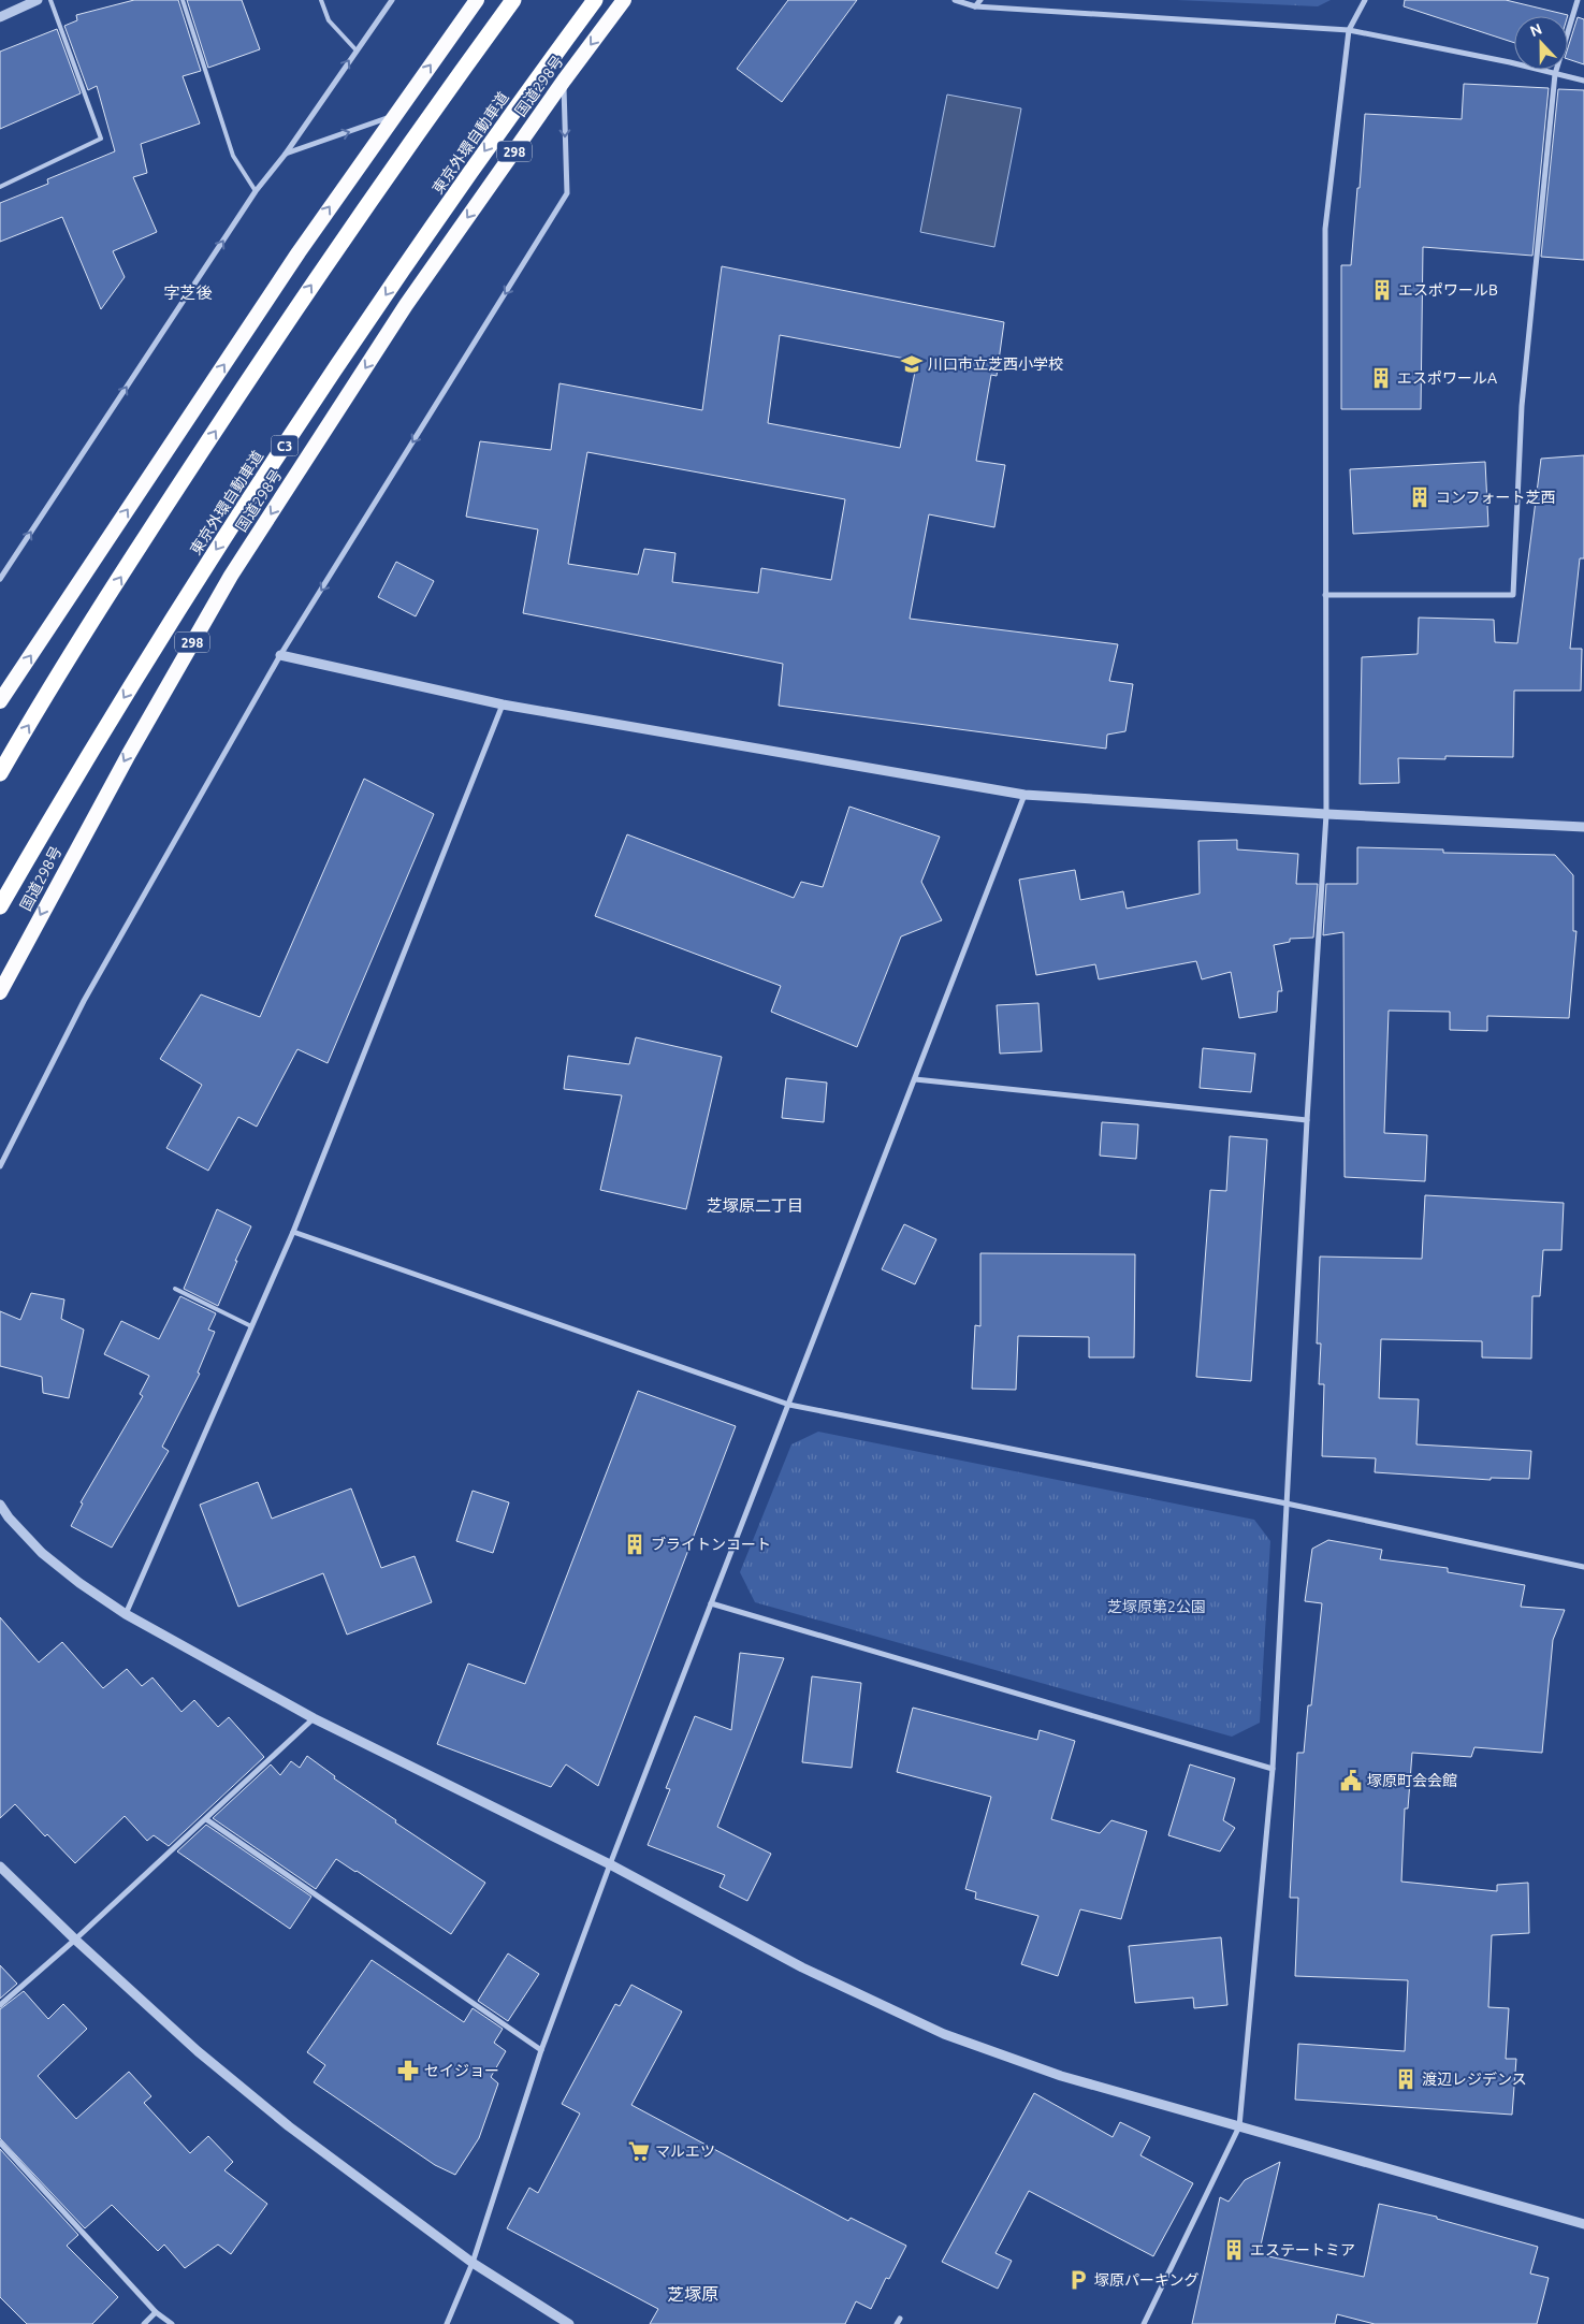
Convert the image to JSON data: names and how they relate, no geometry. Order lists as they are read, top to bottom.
{
  "streets": {
    "highway": [
      "国道298号",
      "東京外環自動車道",
      "298",
      "C3"
    ]
  },
  "districts": ["字芝後", "芝塚原二丁目", "芝塚原"],
  "parks": ["芝塚原第2公園"],
  "places": {
    "building": [
      "エスポワールB",
      "エスポワールA",
      "コンフォート芝西",
      "ブライトンコート",
      "渡辺レジデンス",
      "エステートミア"
    ],
    "school or university": ["川口市立芝西小学校"],
    "public building": ["塚原町会会館"],
    "pharmacy": ["セイジョー"],
    "supermarket": ["マルエツ"],
    "parking": ["塚原パーキング"]
  },
  "north": "top"
}
